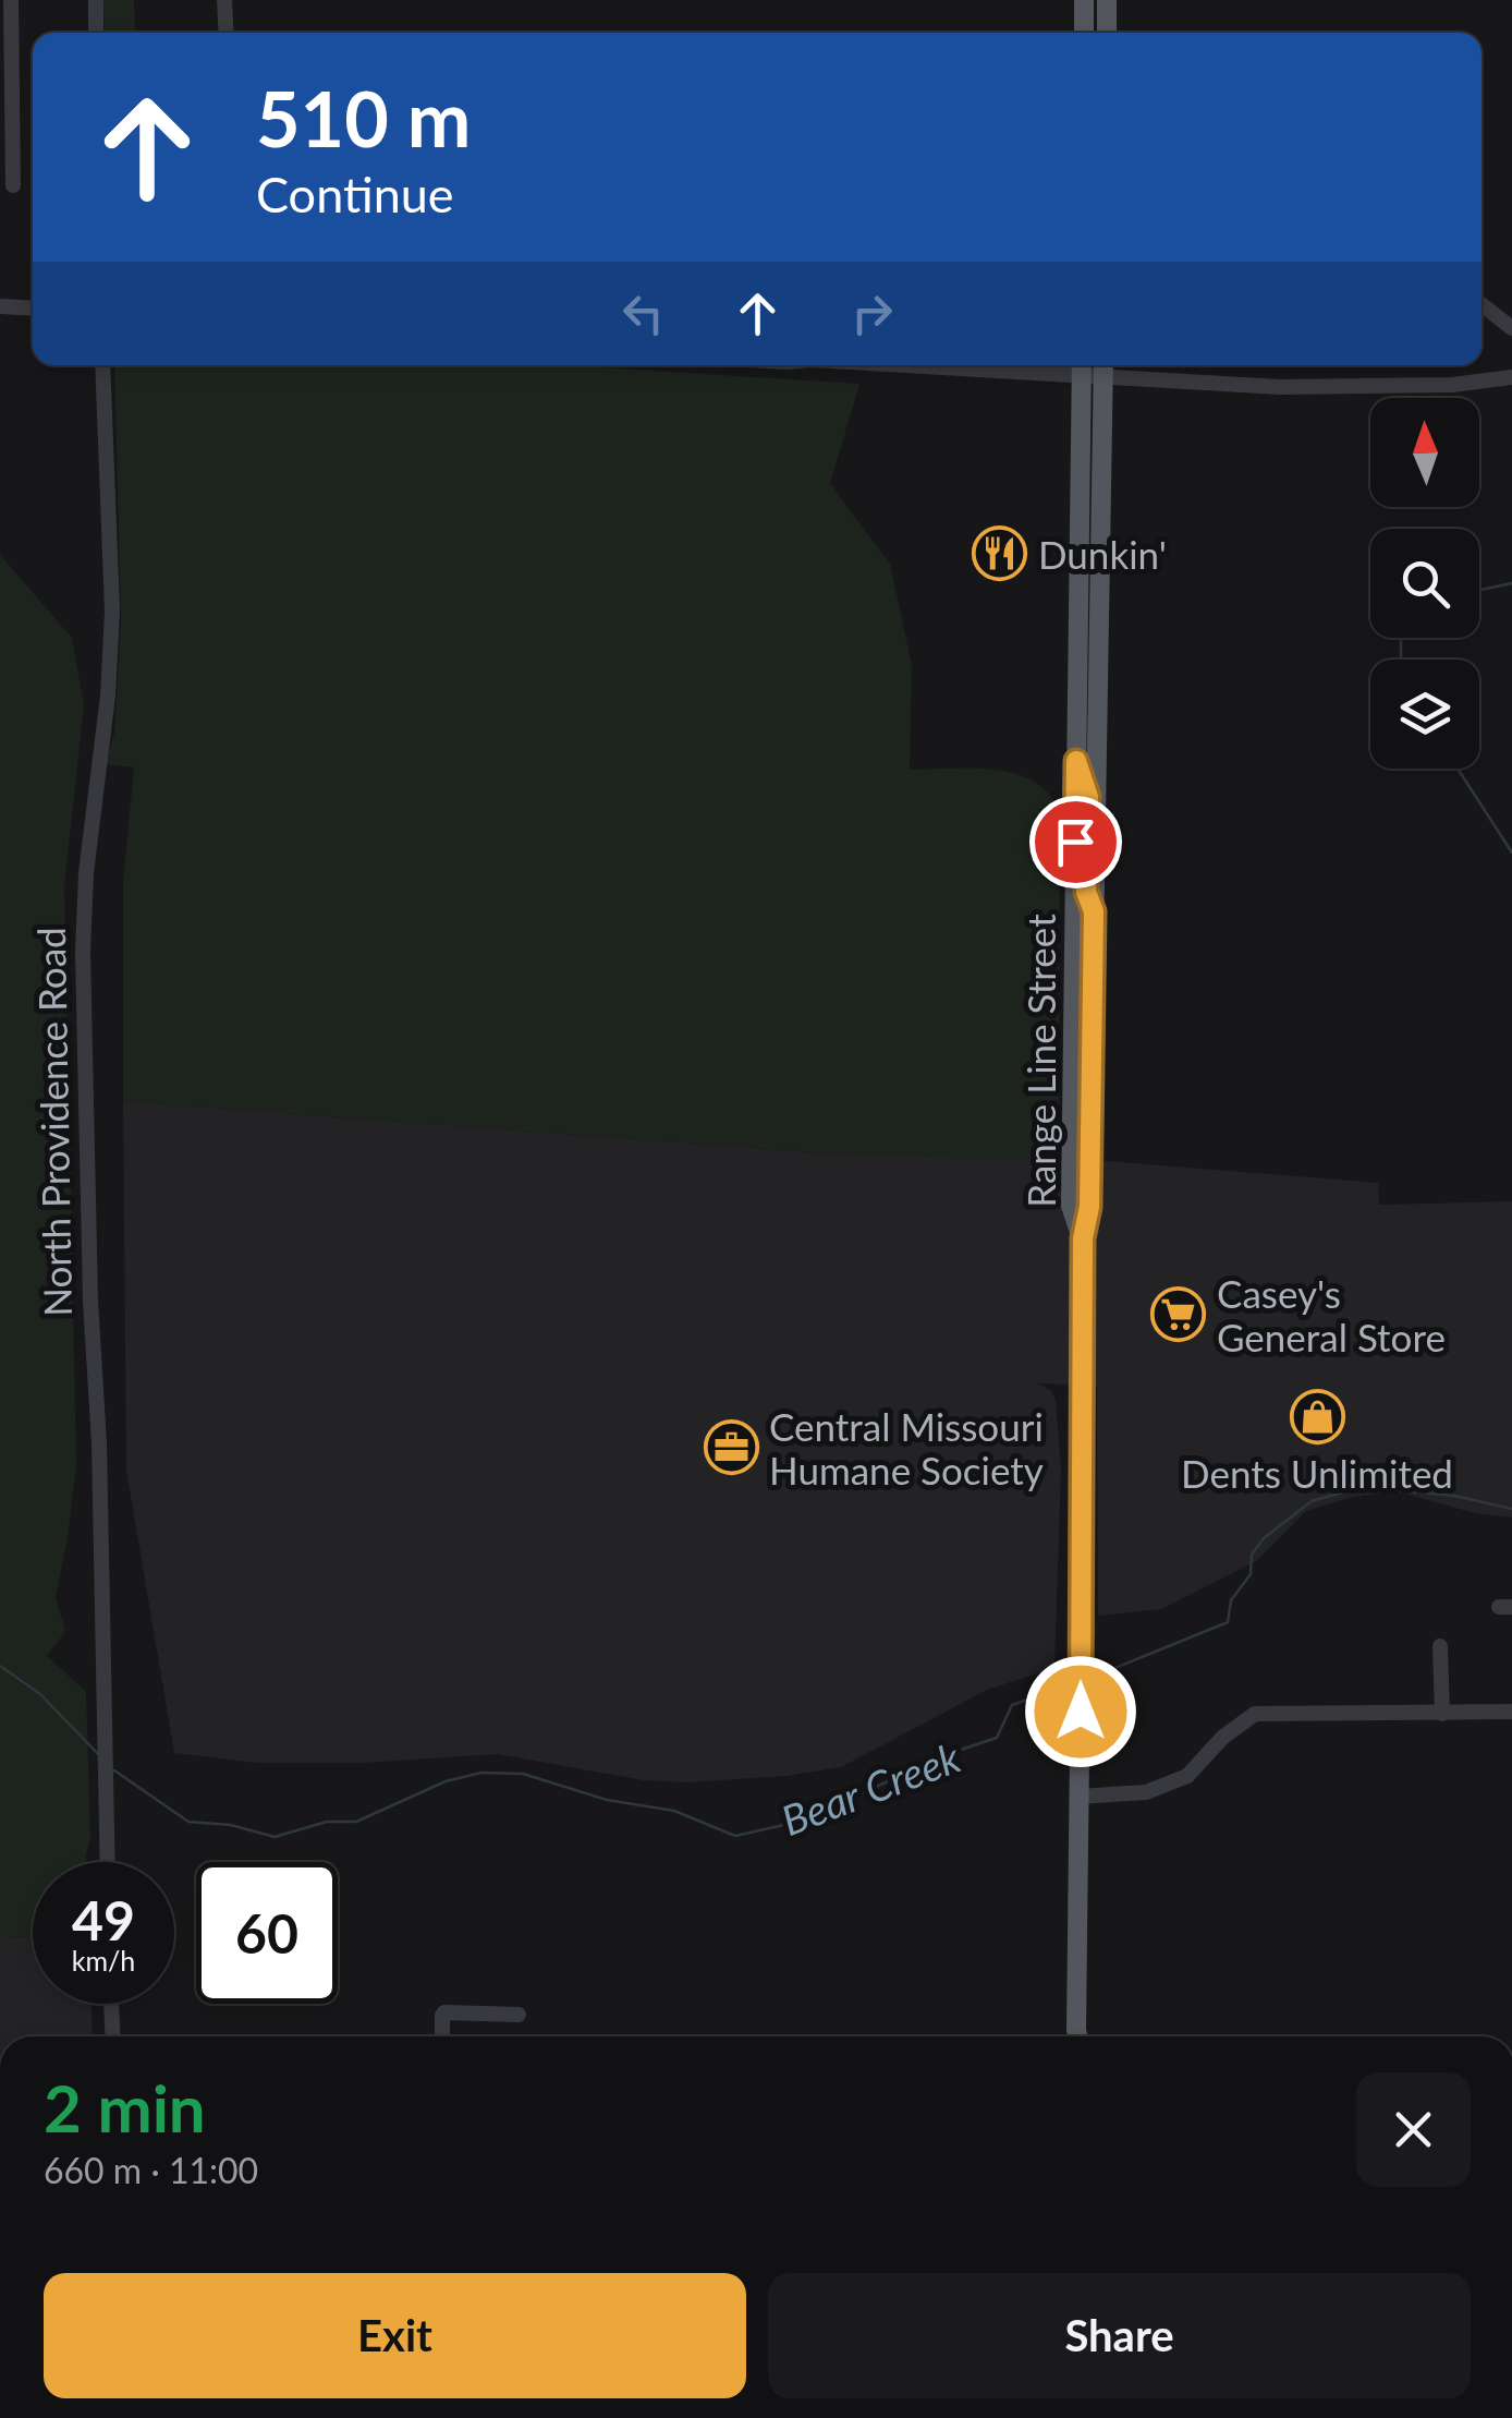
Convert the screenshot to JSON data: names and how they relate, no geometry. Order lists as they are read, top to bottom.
{
  "streets": {
    "main road": ["Range Line Street"],
    "street": ["North Providence Road"]
  },
  "water": ["Bear Creek"],
  "places": {
    "restaurant": ["Dunkin'"],
    "supermarket": ["Casey's General Store"],
    "shop": ["Dents Unlimited"],
    "office": ["Central Missouri Humane Society"]
  },
  "north": "top",
  "page": {
    "turn": ["510 m", "Continue"],
    "speed": "49 km/h",
    "limit": "60",
    "heading": ["2 min", "660 m · 11:00"],
    "buttons": ["Exit", "Share"]
  }
}
